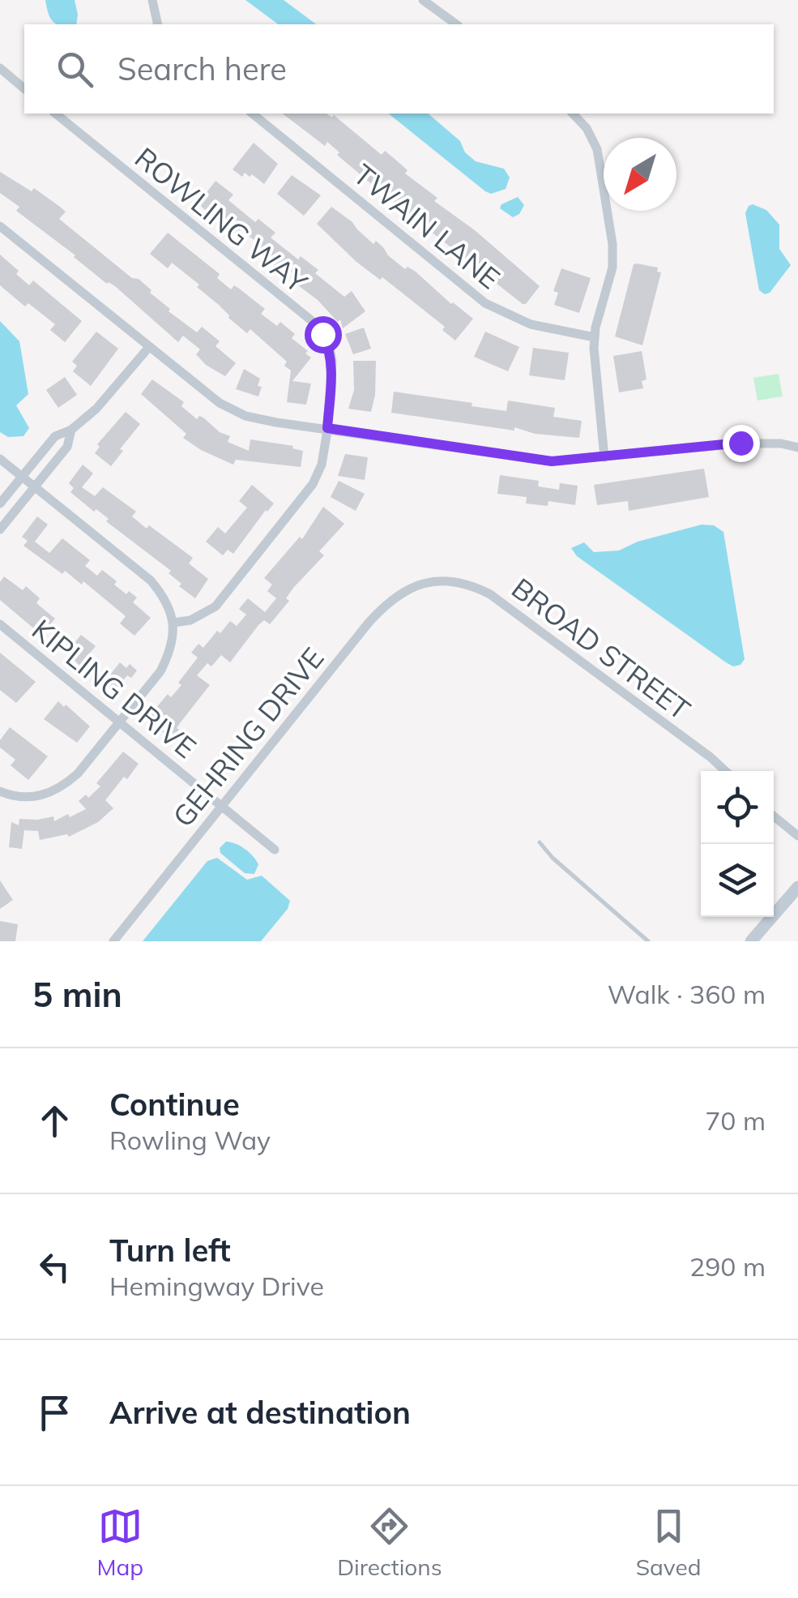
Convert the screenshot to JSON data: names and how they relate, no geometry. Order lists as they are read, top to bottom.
{
  "streets": {
    "street": [
      "ROWLING WAY",
      "TWAIN LANE",
      "BROAD STREET",
      "KIPLING DRIVE",
      "GEHRING DRIVE"
    ]
  },
  "crossings": [
    ["BROAD STREET", "GEHRING DRIVE"],
    ["KIPLING DRIVE", "GEHRING DRIVE"]
  ],
  "north": "bottom left",
  "page": {
    "search": "Search here",
    "heading": ["5 min", "Walk · 360 m"],
    "list": [
      ["Continue", "Rowling Way", "70 m"],
      ["Turn left", "Hemingway Drive", "290 m"],
      "Arrive at destination"
    ],
    "nav": ["Map", "Directions", "Saved"]
  }
}
